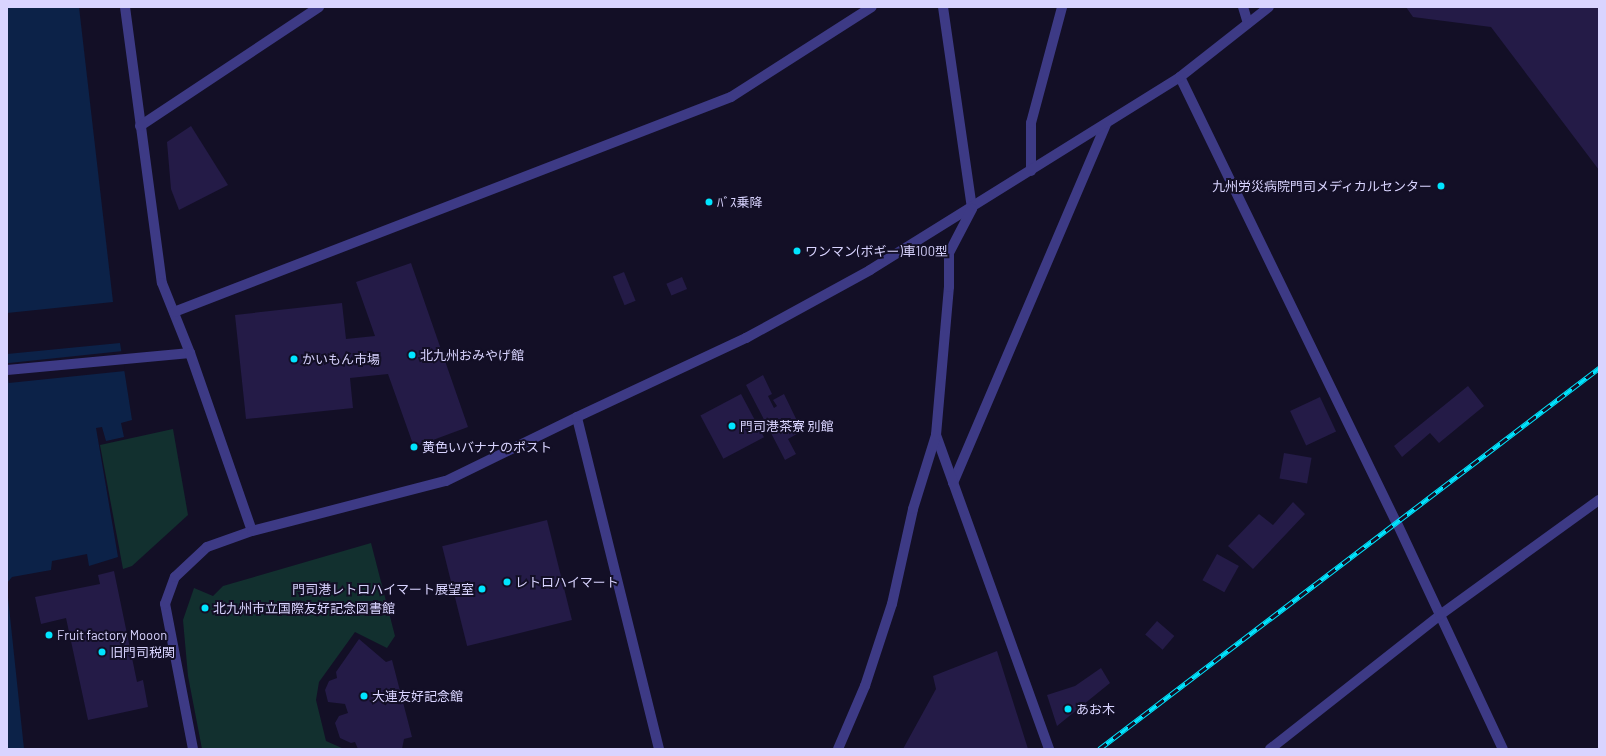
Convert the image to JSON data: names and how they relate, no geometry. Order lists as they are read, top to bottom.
{
  "places": [
    "九州労災病院門司メディカルセンター",
    "ﾊﾞｽ乗降",
    "ワンマン(ボギー)車100型",
    "北九州おみやげ館",
    "かいもん市場",
    "門司港茶寮 別館",
    "黄色いバナナのポスト",
    "レトロハイマート",
    "門司港レトロハイマート展望室",
    "北九州市立国際友好記念図書館",
    "Fruit factory Mooon",
    "旧門司税関",
    "大連友好記念館",
    "あお木"
  ]
}
